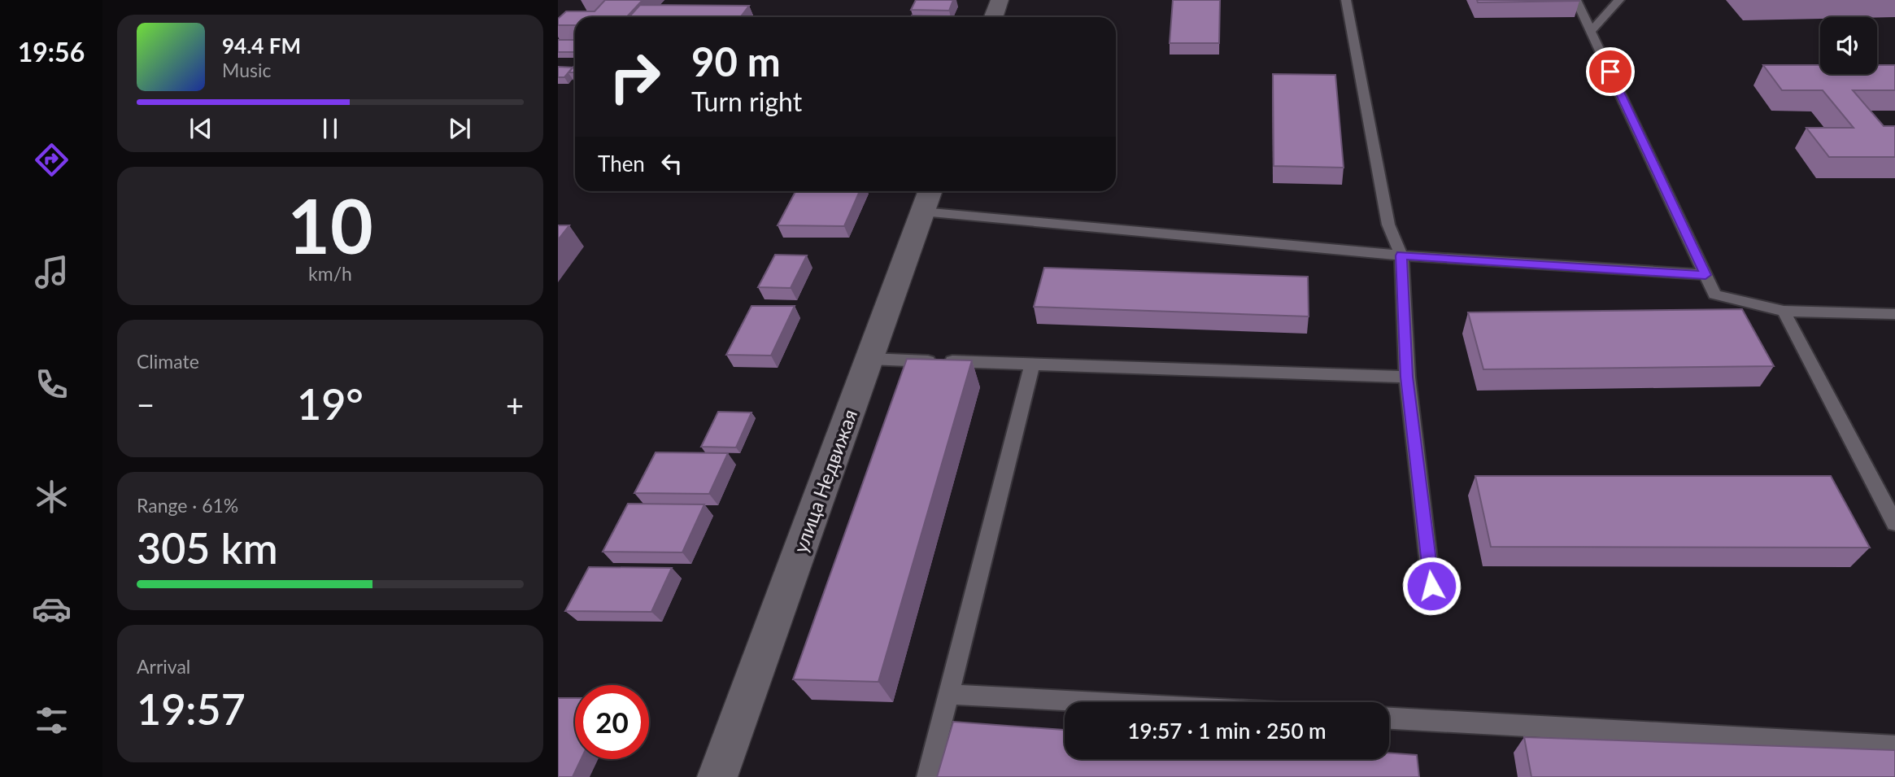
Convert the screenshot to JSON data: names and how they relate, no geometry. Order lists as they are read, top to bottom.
{
  "streets": {
    "street": ["улица Недвижая"]
  },
  "page": {
    "tabs": "19:56",
    "turn": ["90 m", "Turn right"],
    "song": ["94.4 FM", "Music"],
    "then": "Then",
    "tile": [
      ["10", "km/h"],
      "Climate",
      ["Range · 61%", "305 km"],
      ["Arrival", "19:57"]
    ],
    "heat": ["−", "19°", "+"],
    "limit": "20",
    "trip": "19:57 · 1 min · 250 m"
  }
}
